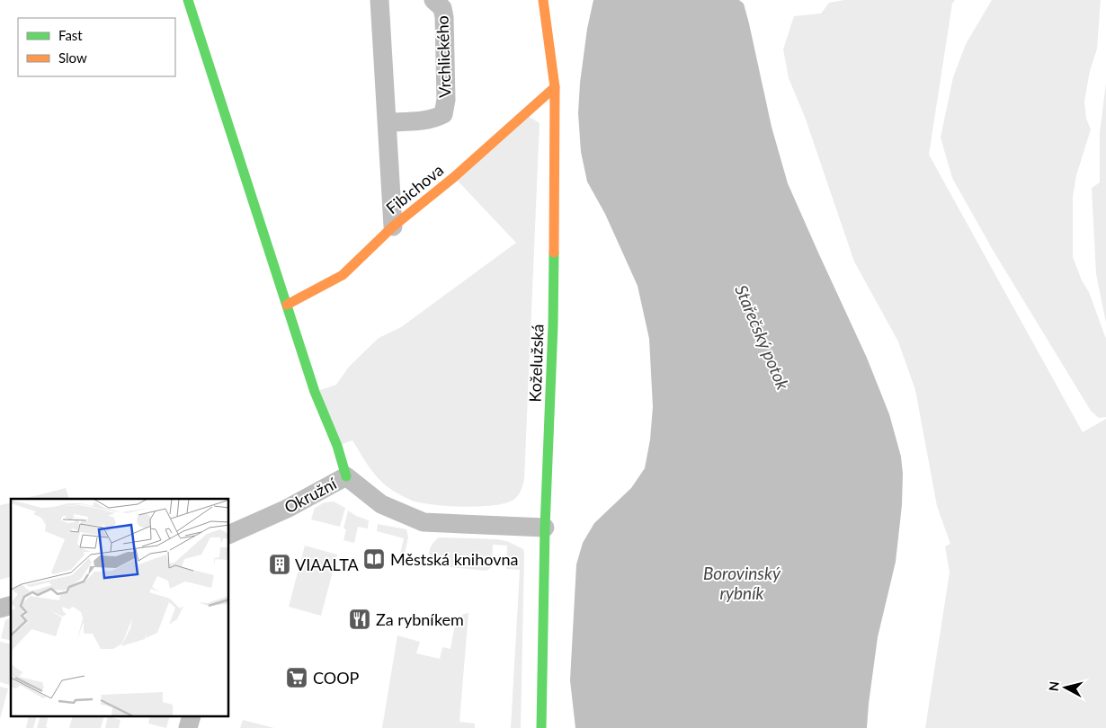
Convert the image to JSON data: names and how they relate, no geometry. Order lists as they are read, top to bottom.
{
  "streets": {
    "street": [
      "Vrchlického",
      "Fibichova",
      "Koželužská",
      "Okružní"
    ]
  },
  "crossings": [
    ["Fibichova", "Koželužská"],
    ["Koželužská", "Okružní"]
  ],
  "water": ["Stařečský potok", "Borovinský rybník"],
  "places": {
    "library": ["Městská knihovna"],
    "building": ["VIAALTA"],
    "restaurant": ["Za rybníkem"],
    "supermarket": ["COOP"]
  },
  "legend": ["Fast", "Slow"],
  "north": "left"
}
